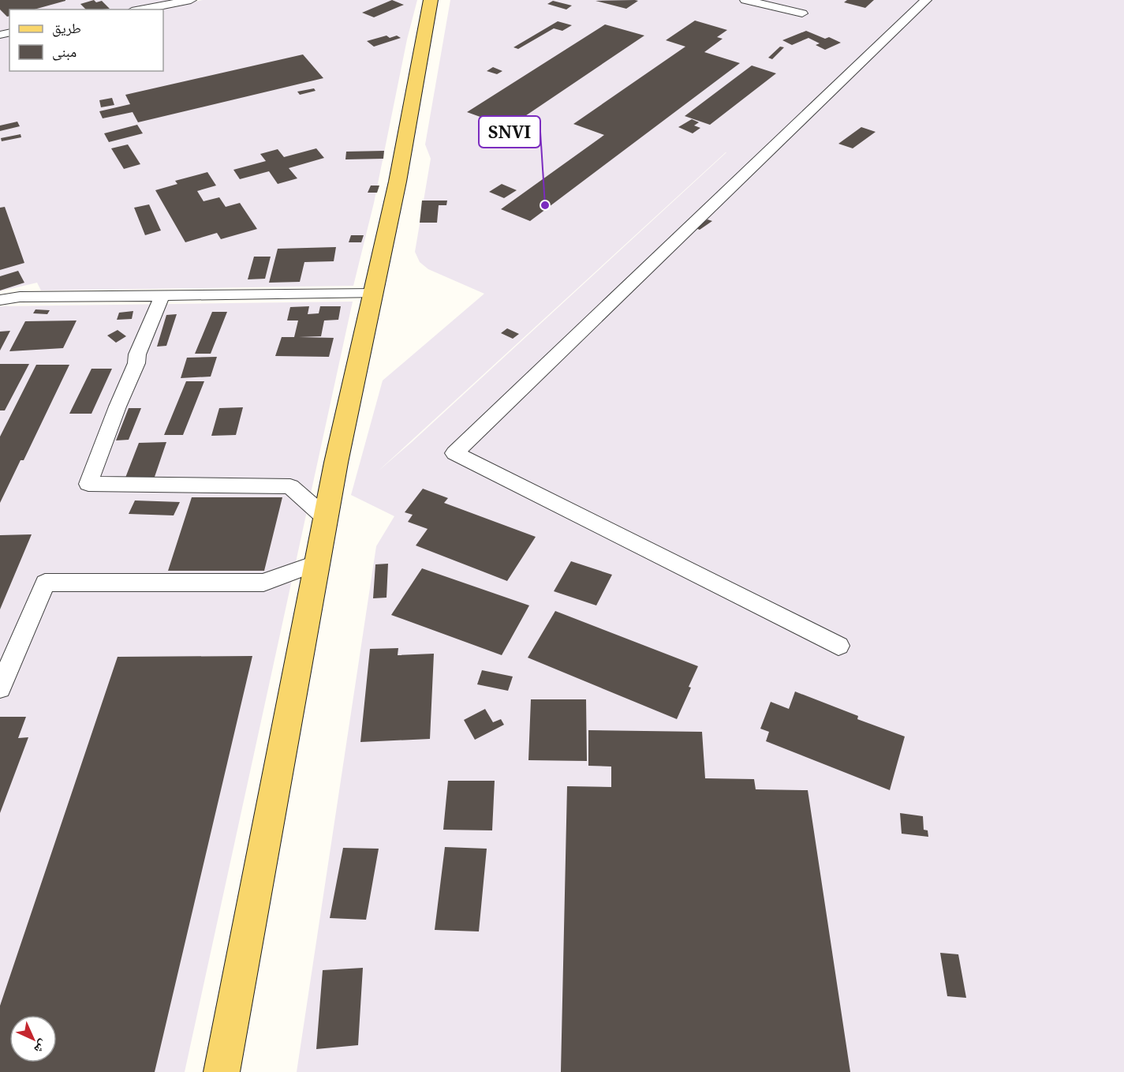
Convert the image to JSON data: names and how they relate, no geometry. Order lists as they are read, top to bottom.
{
  "places": ["SNVI"],
  "legend": ["طريق", "مبنى"],
  "north": "bottom right"
}
